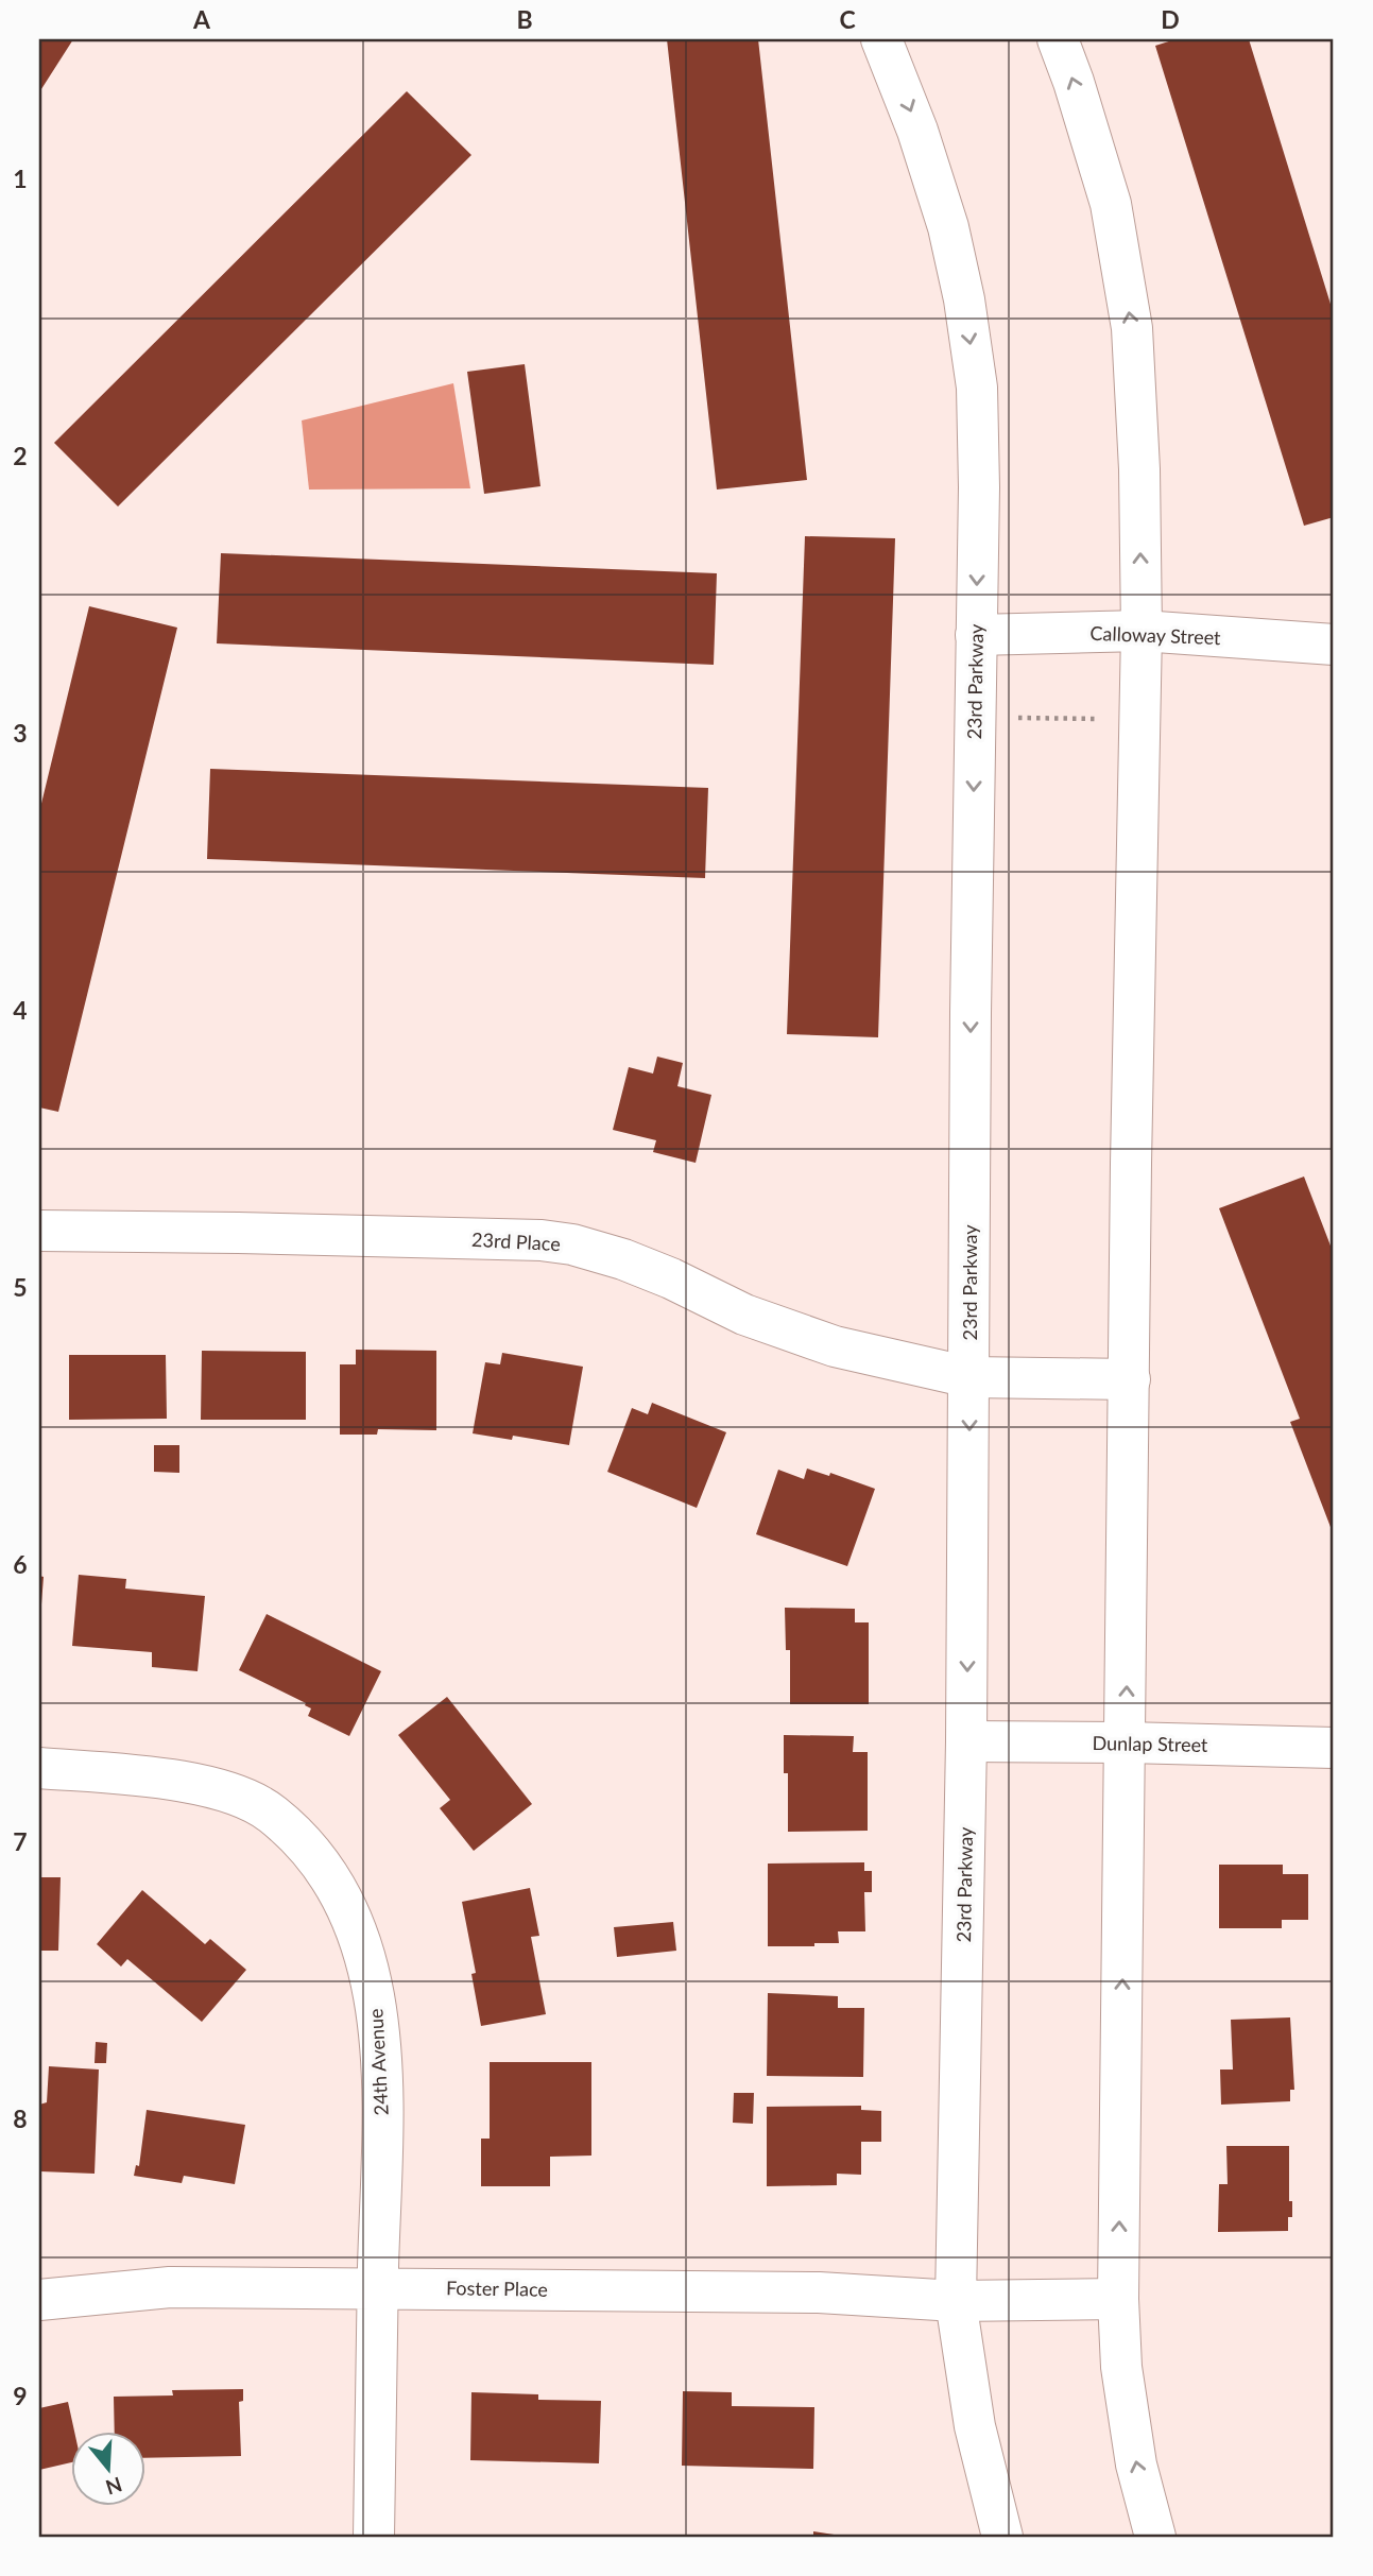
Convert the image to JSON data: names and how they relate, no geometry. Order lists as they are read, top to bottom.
{
  "streets": {
    "street": [
      "Calloway Street",
      "23rd Parkway",
      "23rd Place",
      "Dunlap Street",
      "24th Avenue",
      "Foster Place"
    ]
  },
  "crossings": [
    ["Calloway Street", "23rd Parkway"],
    ["23rd Parkway", "23rd Place"],
    ["23rd Parkway", "Dunlap Street"],
    ["23rd Parkway", "Foster Place"],
    ["24th Avenue", "Foster Place"]
  ],
  "north": "bottom",
  "grid": {
    "columns": [
      "A",
      "B",
      "C",
      "D"
    ],
    "rows": [
      "1",
      "2",
      "3",
      "4",
      "5",
      "6",
      "7",
      "8",
      "9"
    ]
  }
}
